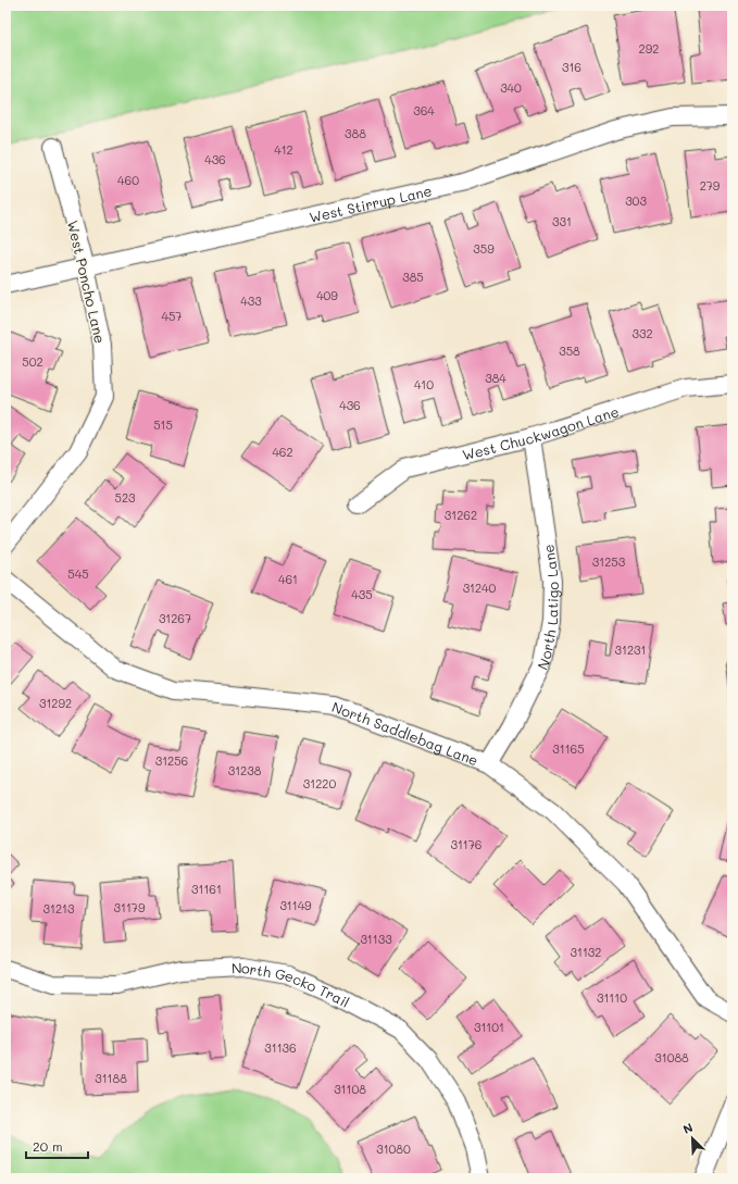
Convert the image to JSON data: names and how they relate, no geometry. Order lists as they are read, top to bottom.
{
  "streets": {
    "street": [
      "West Stirrup Lane",
      "West Poncho Lane",
      "West Chuckwagon Lane",
      "North Latigo Lane",
      "North Saddlebag Lane",
      "North Gecko Trail"
    ]
  },
  "crossings": [
    ["West Stirrup Lane", "West Poncho Lane"],
    ["West Chuckwagon Lane", "North Latigo Lane"],
    ["North Latigo Lane", "North Saddlebag Lane"]
  ],
  "house_numbers": [
    "292",
    "316",
    "340",
    "364",
    "388",
    "412",
    "436",
    "460",
    "279",
    "303",
    "331",
    "359",
    "385",
    "409",
    "433",
    "457",
    "332",
    "358",
    "502",
    "384",
    "410",
    "436",
    "515",
    "462",
    "523",
    "31262",
    "31253",
    "545",
    "461",
    "31240",
    "435",
    "31267",
    "31231",
    "31292",
    "31165",
    "31256",
    "31238",
    "31220",
    "31176",
    "31161",
    "31149",
    "31179",
    "31213",
    "31133",
    "31132",
    "31110",
    "31101",
    "31136",
    "31088",
    "31188",
    "31108",
    "31080"
  ],
  "scale_bar": "20 m",
  "north": "top left"
}
